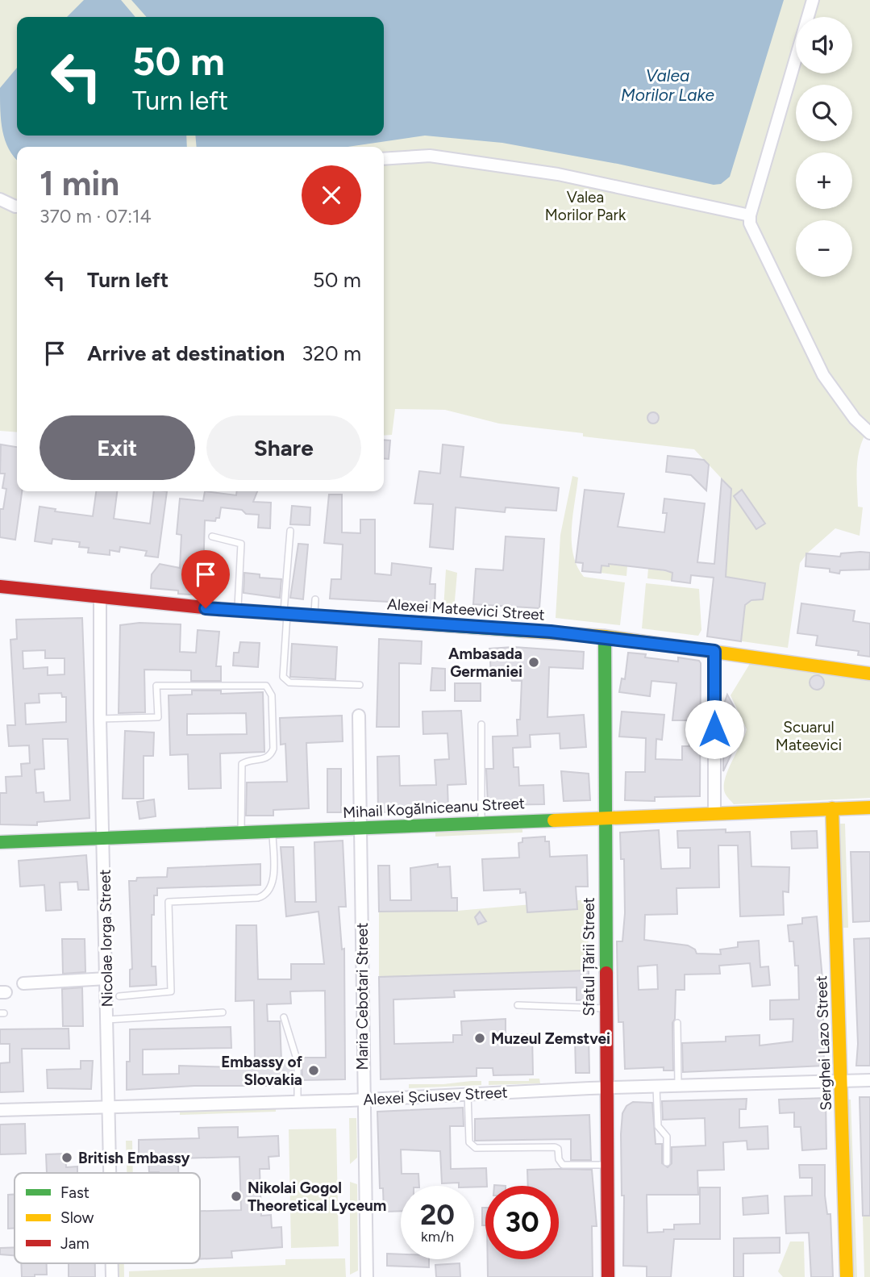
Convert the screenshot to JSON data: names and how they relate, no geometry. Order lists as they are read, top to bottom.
{
  "streets": {
    "main road": [
      "Alexei Mateevici Street",
      "Mihail Kogălniceanu Street",
      "Sfatul Țării Street",
      "Serghei Lazo Street"
    ],
    "street": ["Nicolae Iorga Street", "Maria Cebotari Street", "Alexei Șciusev Street"]
  },
  "crossings": [
    ["Alexei Mateevici Street", "Nicolae Iorga Street"],
    ["Alexei Mateevici Street", "Sfatul Țării Street"],
    ["Mihail Kogălniceanu Street", "Nicolae Iorga Street"],
    ["Mihail Kogălniceanu Street", "Sfatul Țării Street"],
    ["Mihail Kogălniceanu Street", "Maria Cebotari Street"],
    ["Mihail Kogălniceanu Street", "Serghei Lazo Street"],
    ["Nicolae Iorga Street", "Alexei Șciusev Street"],
    ["Sfatul Țării Street", "Alexei Șciusev Street"],
    ["Maria Cebotari Street", "Alexei Șciusev Street"],
    ["Serghei Lazo Street", "Alexei Șciusev Street"]
  ],
  "water": ["Valea Morilor Lake"],
  "parks": ["Valea Morilor Park", "Scuarul Mateevici"],
  "places": [
    "Ambasada Germaniei",
    "Muzeul Zemstvei",
    "Embassy of Slovakia",
    "British Embassy",
    "Nikolai Gogol Theoretical Lyceum"
  ],
  "legend": ["Fast", "Slow", "Jam"],
  "page": {
    "map_buttons": ["+", "−"],
    "turn": ["50 m", "Turn left"],
    "heading": ["1 min", "370 m · 07:14"],
    "list": [
      {
        "name": "Turn left",
        "value": "50 m"
      },
      {
        "name": "Arrive at destination",
        "value": "320 m"
      }
    ],
    "buttons": ["Exit", "Share"],
    "speed": "20 km/h",
    "limit": "30"
  }
}
